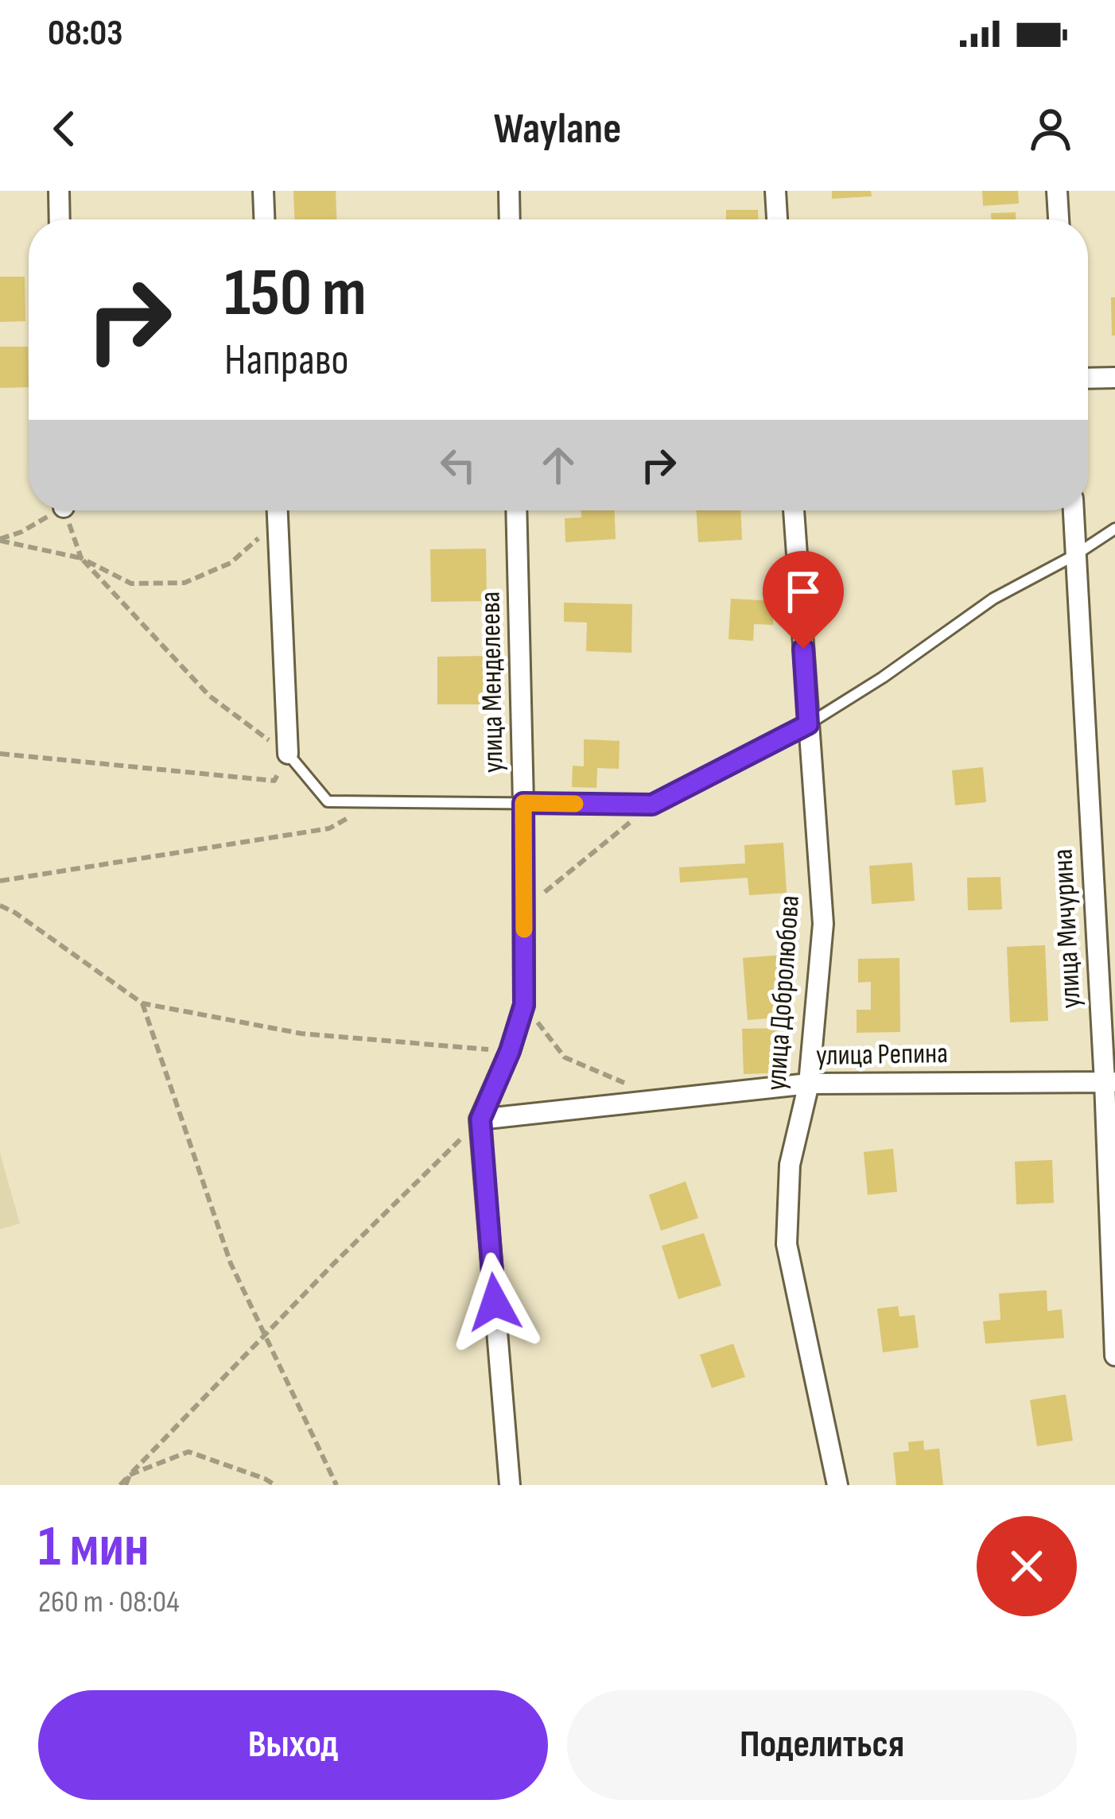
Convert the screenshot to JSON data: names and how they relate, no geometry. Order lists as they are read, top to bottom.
{
  "streets": {
    "street": [
      "улица Менделеева",
      "улица Мичурина",
      "улица Добролюбова",
      "улица Репина"
    ]
  },
  "crossings": [
    ["улица Менделеева", "улица Репина"],
    ["улица Мичурина", "улица Репина"],
    ["улица Добролюбова", "улица Репина"]
  ],
  "page": {
    "status": "08:03",
    "header": "Waylane",
    "turn": ["150 m", "Направо"],
    "heading": ["1 мин", "260 m · 08:04"],
    "buttons": ["Выход", "Поделиться"]
  }
}
